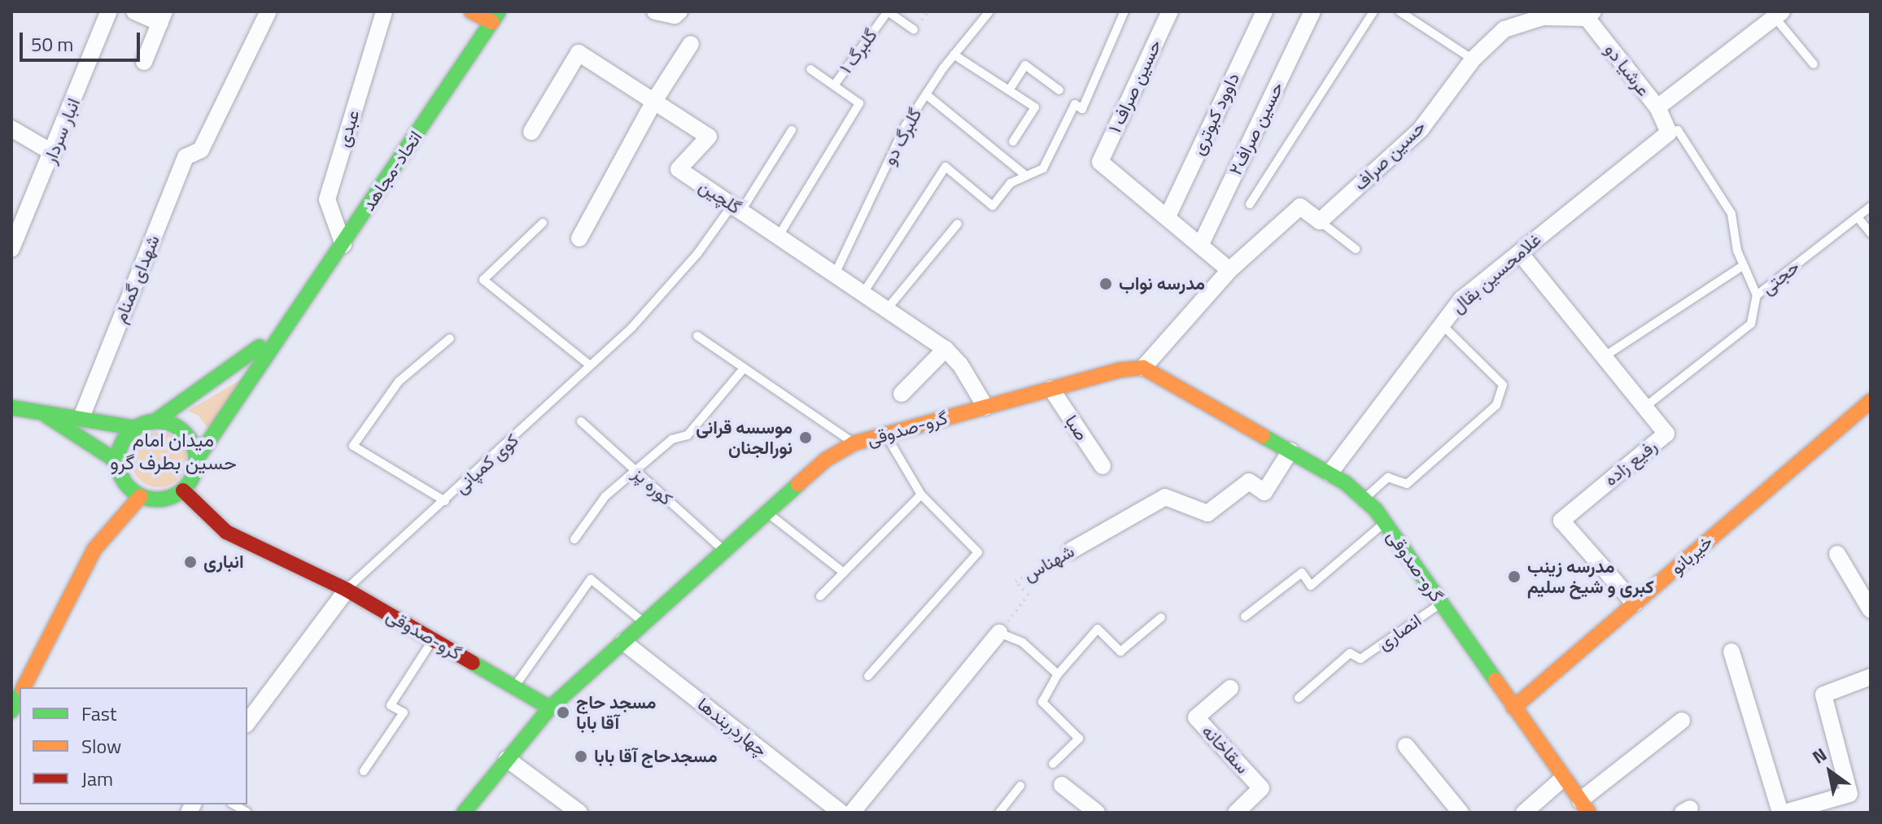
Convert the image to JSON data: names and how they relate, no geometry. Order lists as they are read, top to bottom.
{
  "streets": {
    "street": [
      "عرشیا دو",
      "حسین صراف ۱",
      "داوود کبوتری",
      "عبدی",
      "حسین صراف۲",
      "انبار سردار",
      "حسین صراف",
      "اتحاد-مجاهد",
      "گلچین",
      "غلامحسین بقال",
      "شهدای گمنام",
      "صبا",
      "گرو-صدوقی",
      "رفیع زاده",
      "کوی کمپانی",
      "خیربانو",
      "شهناس",
      "چهاردربندها",
      "سقاخانه"
    ],
    "lane": [
      "گلبرگ ۱",
      "گلبرگ دو",
      "حجتی",
      "کوره پز",
      "انصاری"
    ]
  },
  "crossings": [
    ["عرشیا دو", "حسین صراف"],
    ["عرشیا دو", "غلامحسین بقال"],
    ["حسین صراف ۱", "داوود کبوتری"],
    ["عبدی", "اتحاد-مجاهد"],
    ["گلبرگ دو", "گلچین"],
    ["گلچین", "گرو-صدوقی"],
    ["گلچین", "کوی کمپانی"],
    ["غلامحسین بقال", "گرو-صدوقی"],
    ["غلامحسین بقال", "رفیع زاده"],
    ["حجتی", "رفیع زاده"],
    ["صبا", "گرو-صدوقی"],
    ["گرو-صدوقی", "کوی کمپانی"],
    ["گرو-صدوقی", "کوره پز"],
    ["گرو-صدوقی", "خیربانو"],
    ["گرو-صدوقی", "شهناس"],
    ["گرو-صدوقی", "انصاری"],
    ["گرو-صدوقی", "چهاردربندها"],
    ["رفیع زاده", "خیربانو"]
  ],
  "districts": ["میدان امام حسین بطرف گرو"],
  "places": [
    "مدرسه نواب",
    "موسسه قرانی نورالجنان",
    "انباری",
    "مدرسه زینب کبری و شیخ سلیم",
    "مسجد حاج آقا بابا",
    "مسجدحاج آقا بابا"
  ],
  "legend": ["Fast", "Slow", "Jam"],
  "scale_bar": "50 m",
  "north": "top left"
}
